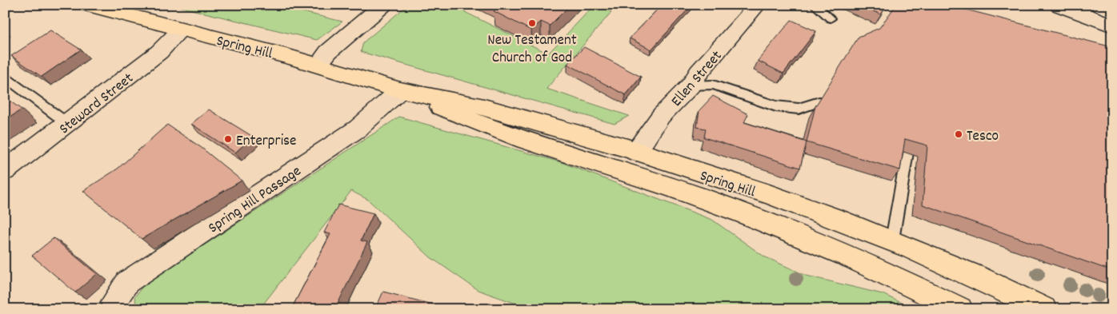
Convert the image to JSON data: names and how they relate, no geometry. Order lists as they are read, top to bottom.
{
  "streets": {
    "main road": ["Spring Hill"],
    "street": ["Ellen Street", "Steward Street", "Spring Hill Passage"]
  },
  "crossings": [
    ["Spring Hill", "Ellen Street"],
    ["Spring Hill", "Steward Street"],
    ["Spring Hill", "Spring Hill Passage"]
  ],
  "places": ["New Testament Church of God", "Tesco", "Enterprise"]
}
